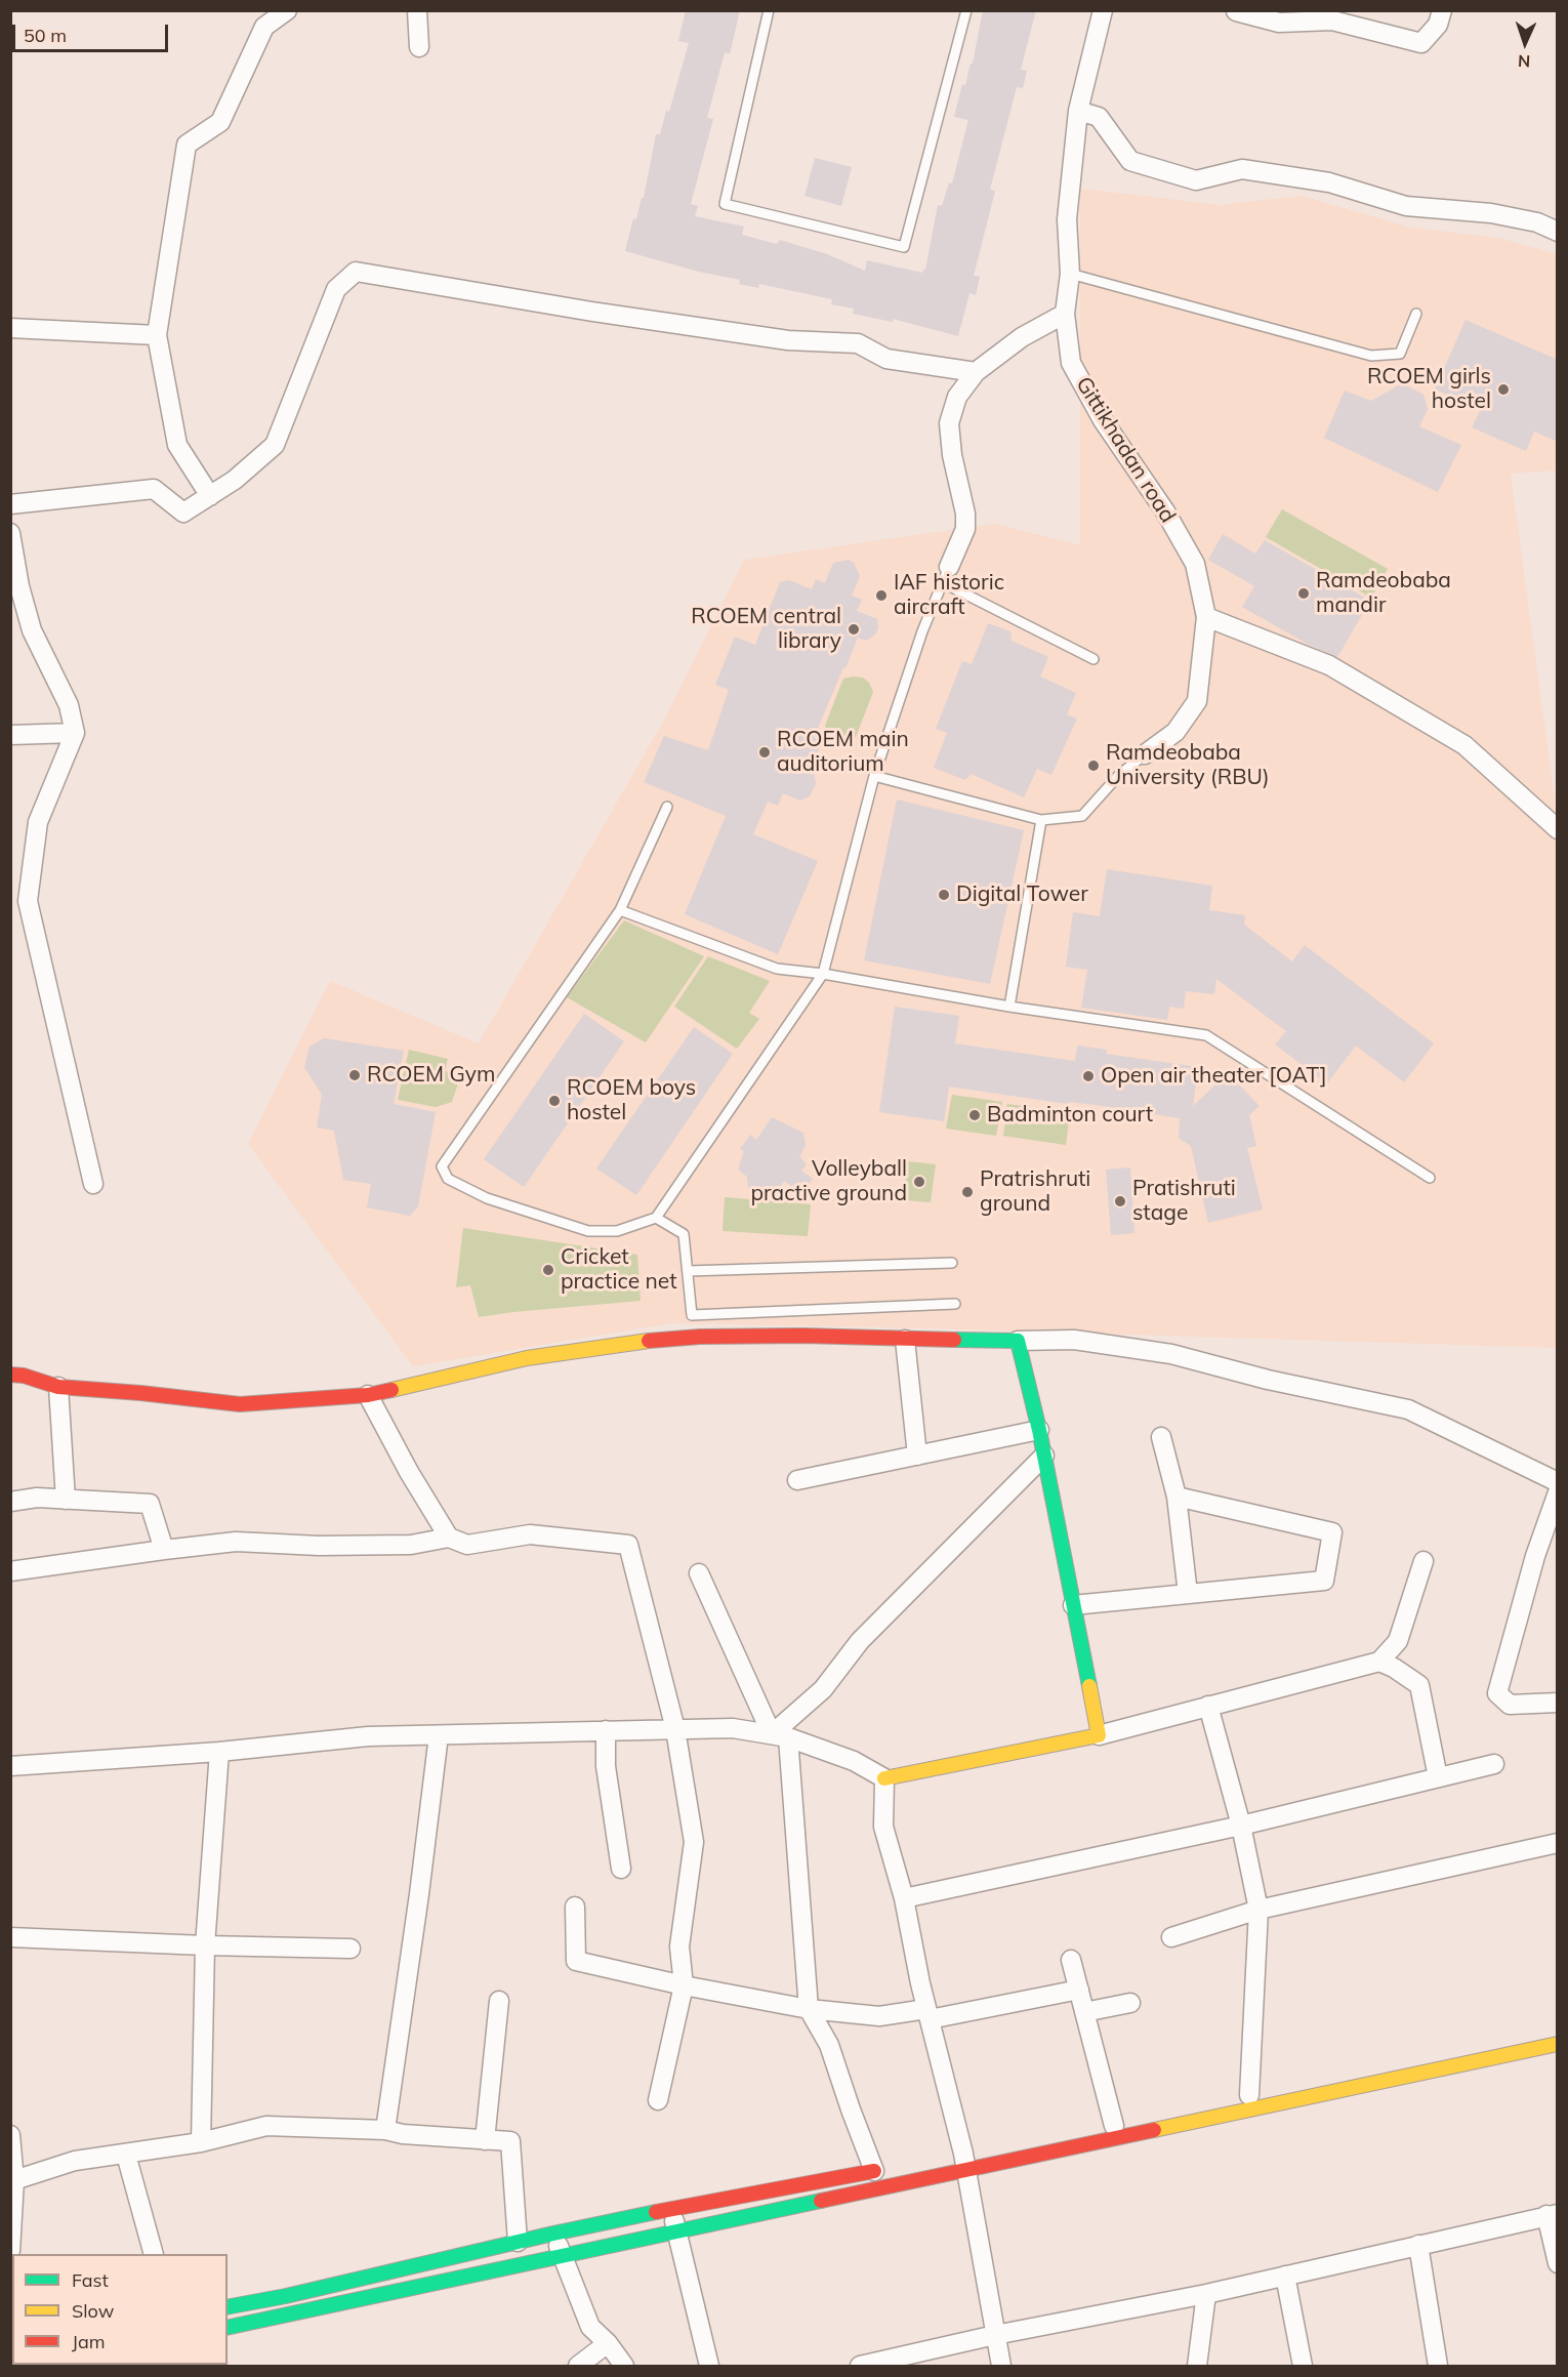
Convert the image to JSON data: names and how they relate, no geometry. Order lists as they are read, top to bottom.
{
  "streets": {
    "street": ["Gittikhadan road"]
  },
  "places": [
    "RCOEM girls hostel",
    "Ramdeobaba mandir",
    "IAF historic aircraft",
    "RCOEM central library",
    "RCOEM main auditorium",
    "Ramdeobaba University (RBU)",
    "Digital Tower",
    "RCOEM Gym",
    "Open air theater [OAT]",
    "RCOEM boys hostel",
    "Badminton court",
    "Volleyball practive ground",
    "Pratrishruti ground",
    "Pratishruti stage",
    "Cricket practice net"
  ],
  "legend": ["Fast", "Slow", "Jam"],
  "scale_bar": "50 m",
  "north": "bottom"
}
